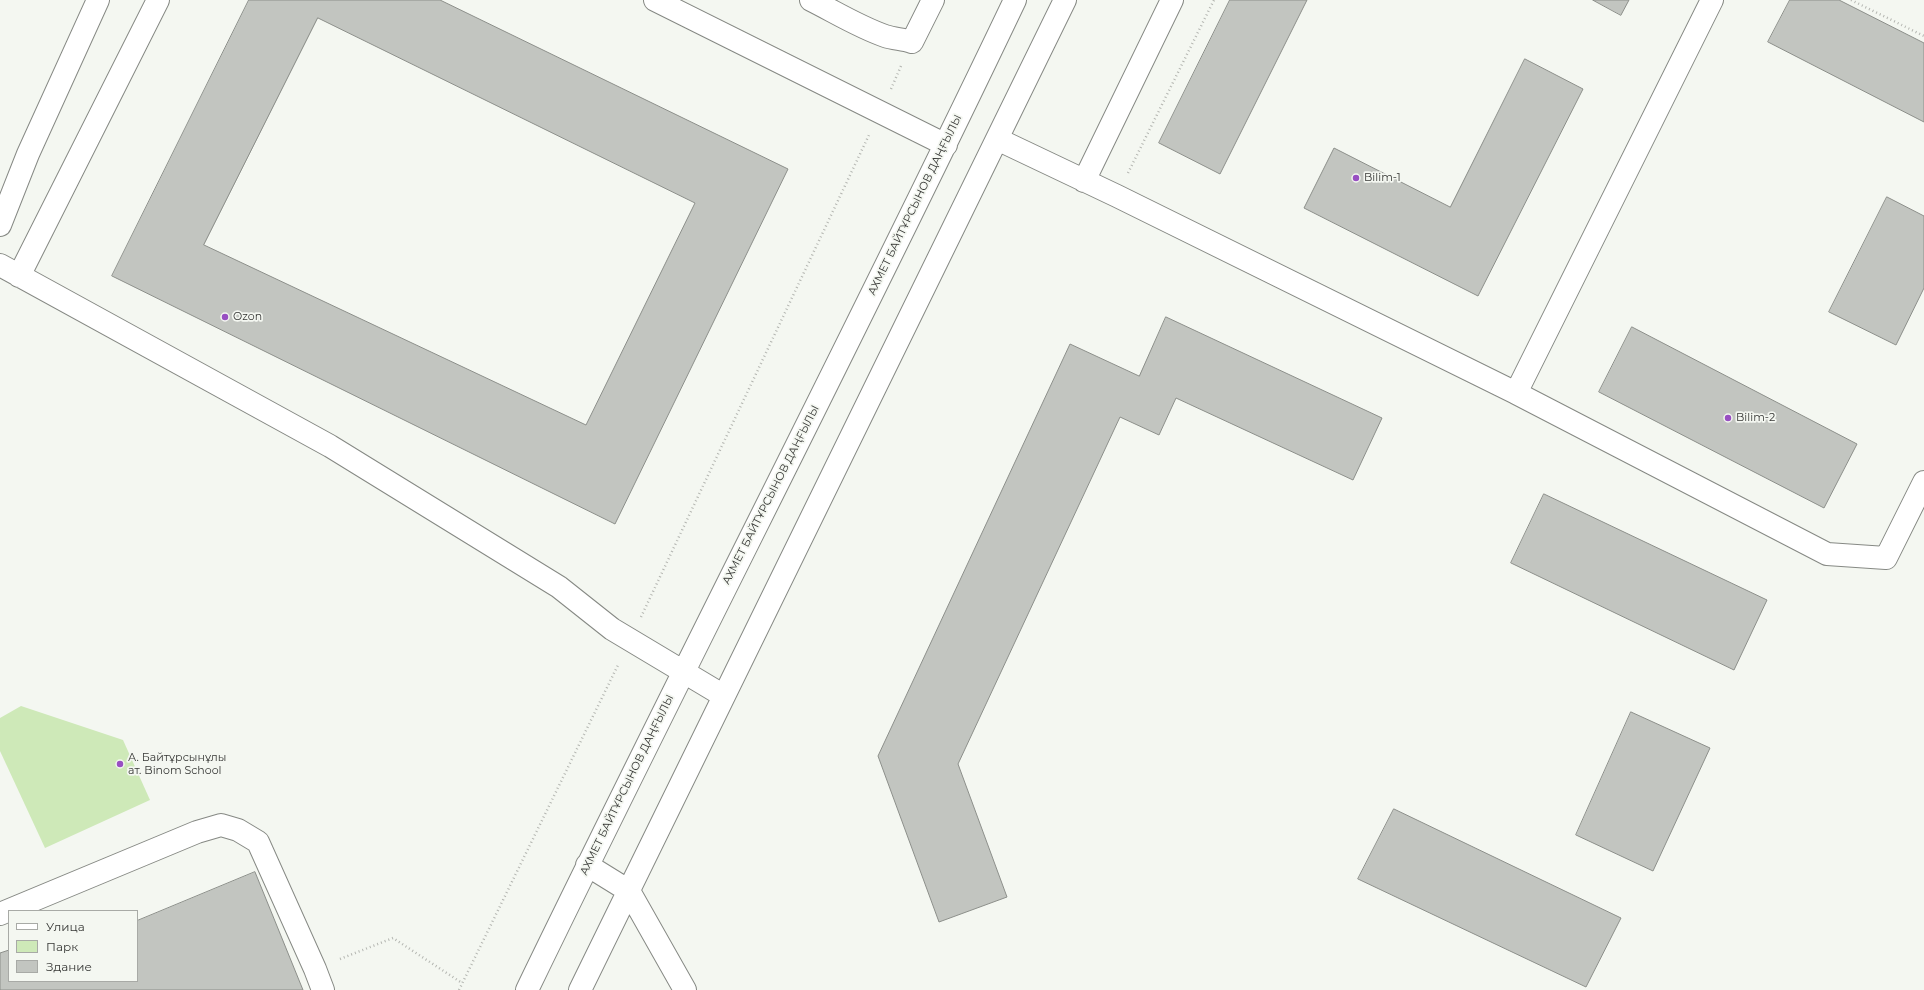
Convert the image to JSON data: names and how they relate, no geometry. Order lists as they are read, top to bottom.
{
  "streets": {
    "street": ["АХМЕТ БАЙТҰРСЫНОВ ДАҢҒЫЛЫ"]
  },
  "places": [
    "Bilim-1",
    "Ozon",
    "Bilim-2",
    "А. Байтұрсынұлы ат. Binom School"
  ],
  "legend": ["Улица", "Парк", "Здание"]
}
